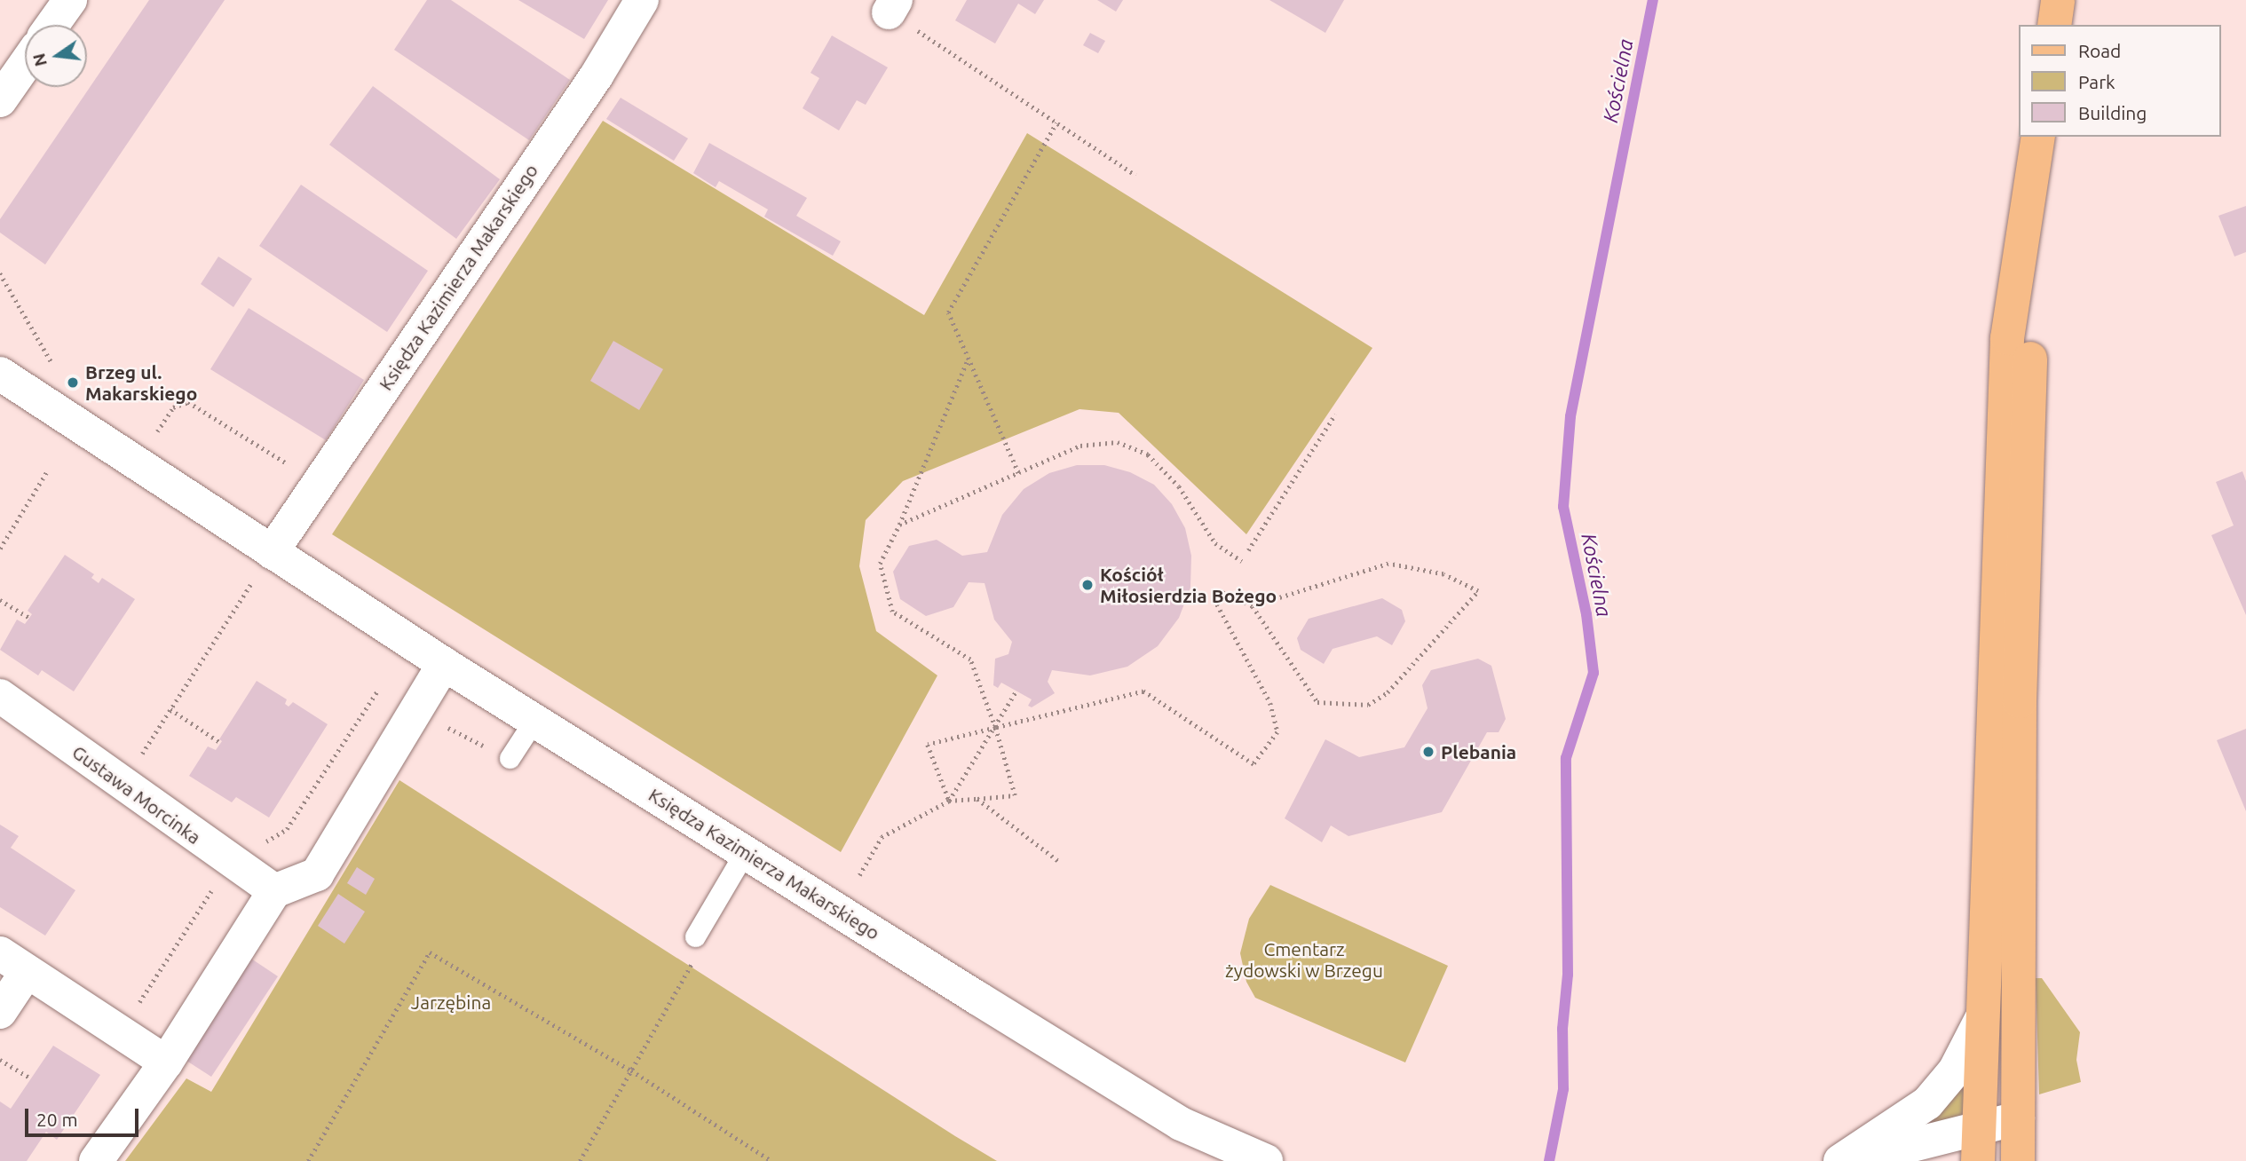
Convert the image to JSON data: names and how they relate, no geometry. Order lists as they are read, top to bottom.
{
  "streets": {
    "street": ["Księdza Kazimierza Makarskiego", "Gustawa Morcinka"]
  },
  "water": ["Kościelna"],
  "parks": ["Cmentarz żydowski w Brzegu", "Jarzębina"],
  "places": ["Brzeg ul. Makarskiego", "Kościół Miłosierdzia Bożego", "Plebania"],
  "legend": ["Road", "Park", "Building"],
  "scale_bar": "20 m",
  "north": "left"
}
